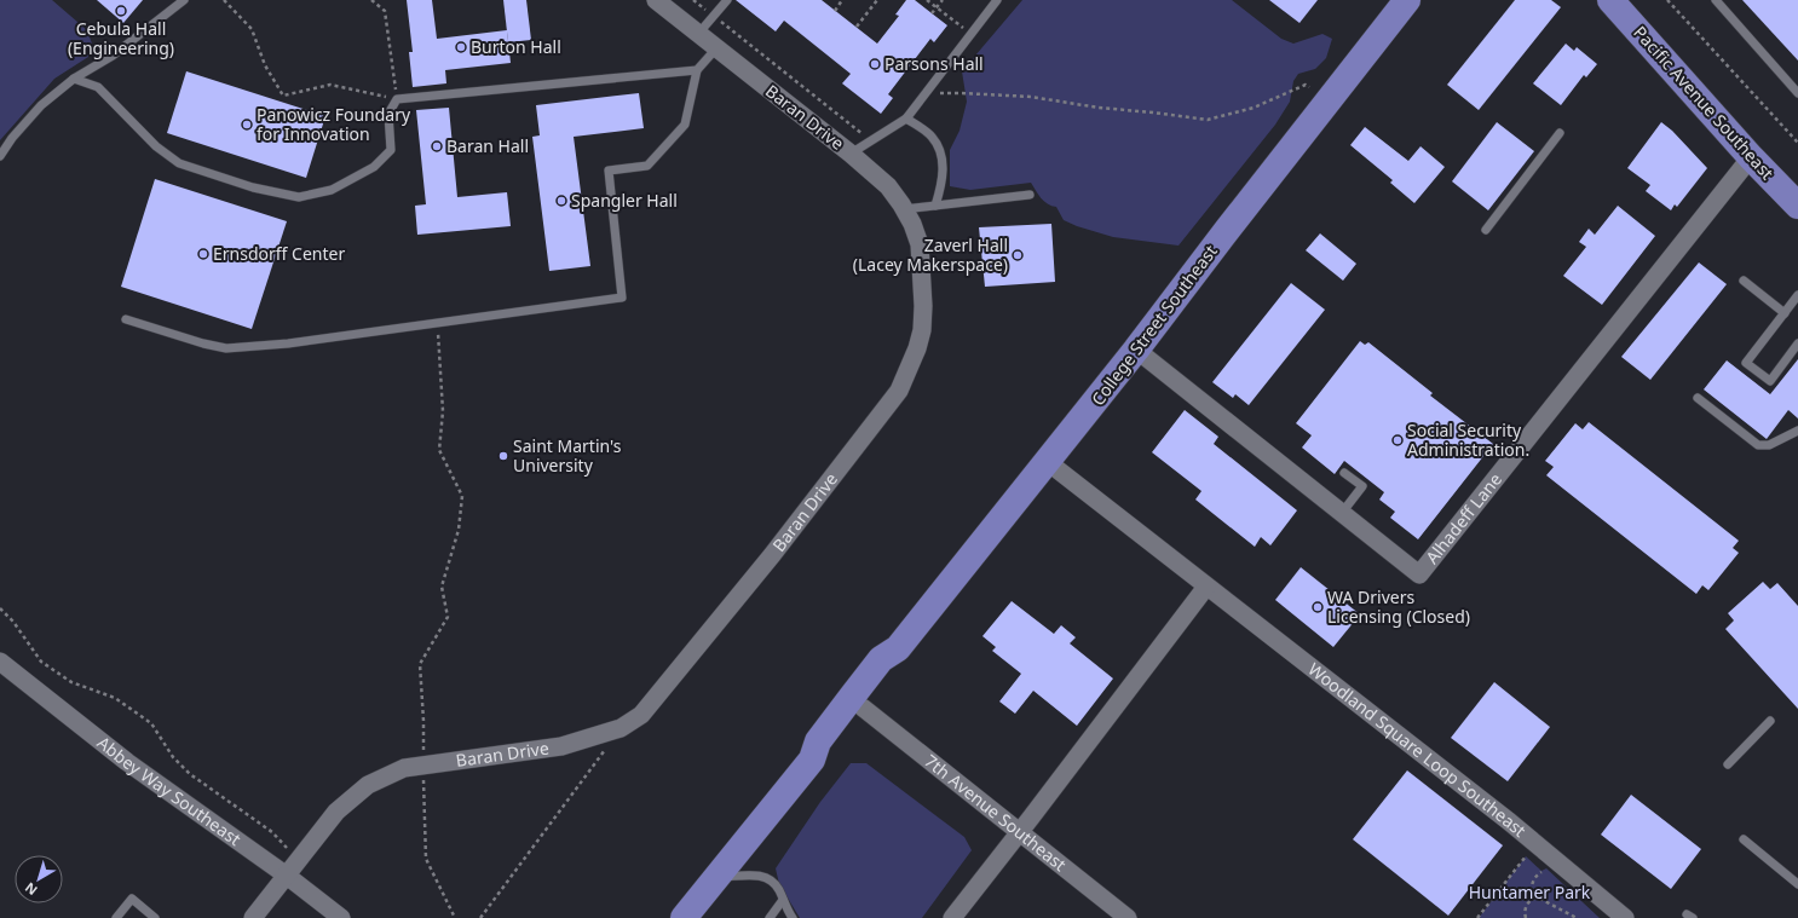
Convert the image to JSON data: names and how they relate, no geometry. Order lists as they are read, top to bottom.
{
  "streets": {
    "main road": ["Pacific Avenue Southeast", "College Street Southeast"],
    "street": [
      "Baran Drive",
      "Alhadeff Lane",
      "Woodland Square Loop Southeast",
      "Abbey Way Southeast",
      "7th Avenue Southeast"
    ]
  },
  "crossings": [
    ["Pacific Avenue Southeast", "Alhadeff Lane"],
    ["Baran Drive", "Abbey Way Southeast"],
    ["College Street Southeast", "Alhadeff Lane"],
    ["College Street Southeast", "Woodland Square Loop Southeast"],
    ["College Street Southeast", "7th Avenue Southeast"]
  ],
  "parks": ["Huntamer Park"],
  "places": [
    "Cebula Hall (Engineering)",
    "Burton Hall",
    "Parsons Hall",
    "Panowicz Foundary for Innovation",
    "Baran Hall",
    "Spangler Hall",
    "Ernsdorff Center",
    "Zaverl Hall (Lacey Makerspace)",
    "Social Security Administration.",
    "Saint Martin's University",
    "WA Drivers Licensing (Closed)"
  ],
  "north": "bottom left"
}
